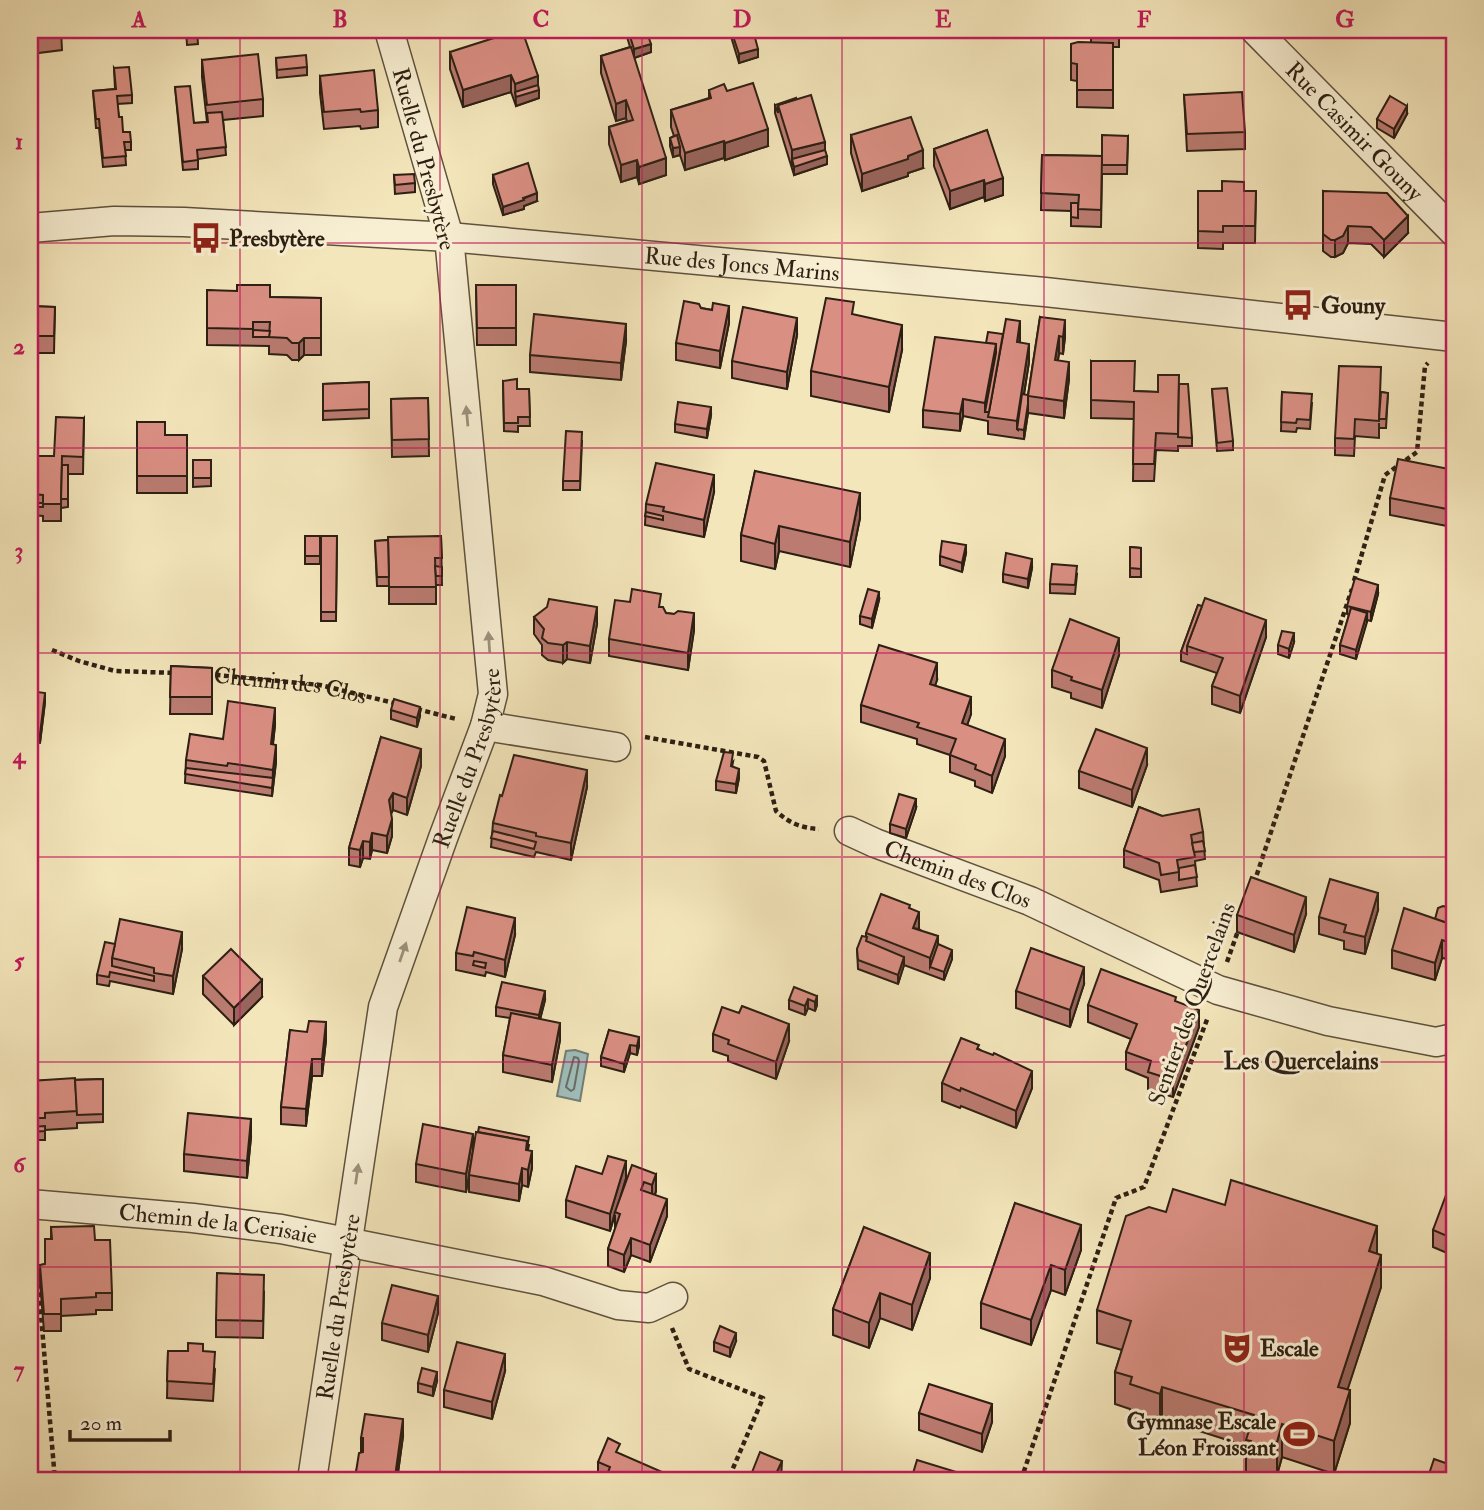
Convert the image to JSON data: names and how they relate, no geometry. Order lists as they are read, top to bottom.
{
  "streets": {
    "street": [
      "Rue Casimir Gouny",
      "Ruelle du Presbytère",
      "Rue des Joncs Marins",
      "Chemin des Clos",
      "Chemin de la Cerisaie"
    ],
    "path": ["Sentier des Quercelains"]
  },
  "crossings": [
    ["Ruelle du Presbytère", "Rue des Joncs Marins"],
    ["Ruelle du Presbytère", "Chemin des Clos"],
    ["Ruelle du Presbytère", "Chemin de la Cerisaie"],
    ["Rue des Joncs Marins", "Sentier des Quercelains"],
    ["Chemin des Clos", "Sentier des Quercelains"]
  ],
  "one_way": ["Ruelle du Presbytère"],
  "districts": ["Les Quercelains"],
  "places": {
    "bus stop": ["Presbytère", "Gouny"],
    "theatre": ["Escale"],
    "sports": ["Gymnase Escale Léon Froissant"]
  },
  "scale_bar": "20 m",
  "grid": {
    "columns": [
      "A",
      "B",
      "C",
      "D",
      "E",
      "F",
      "G"
    ],
    "rows": [
      "1",
      "2",
      "3",
      "4",
      "5",
      "6",
      "7"
    ]
  }
}
